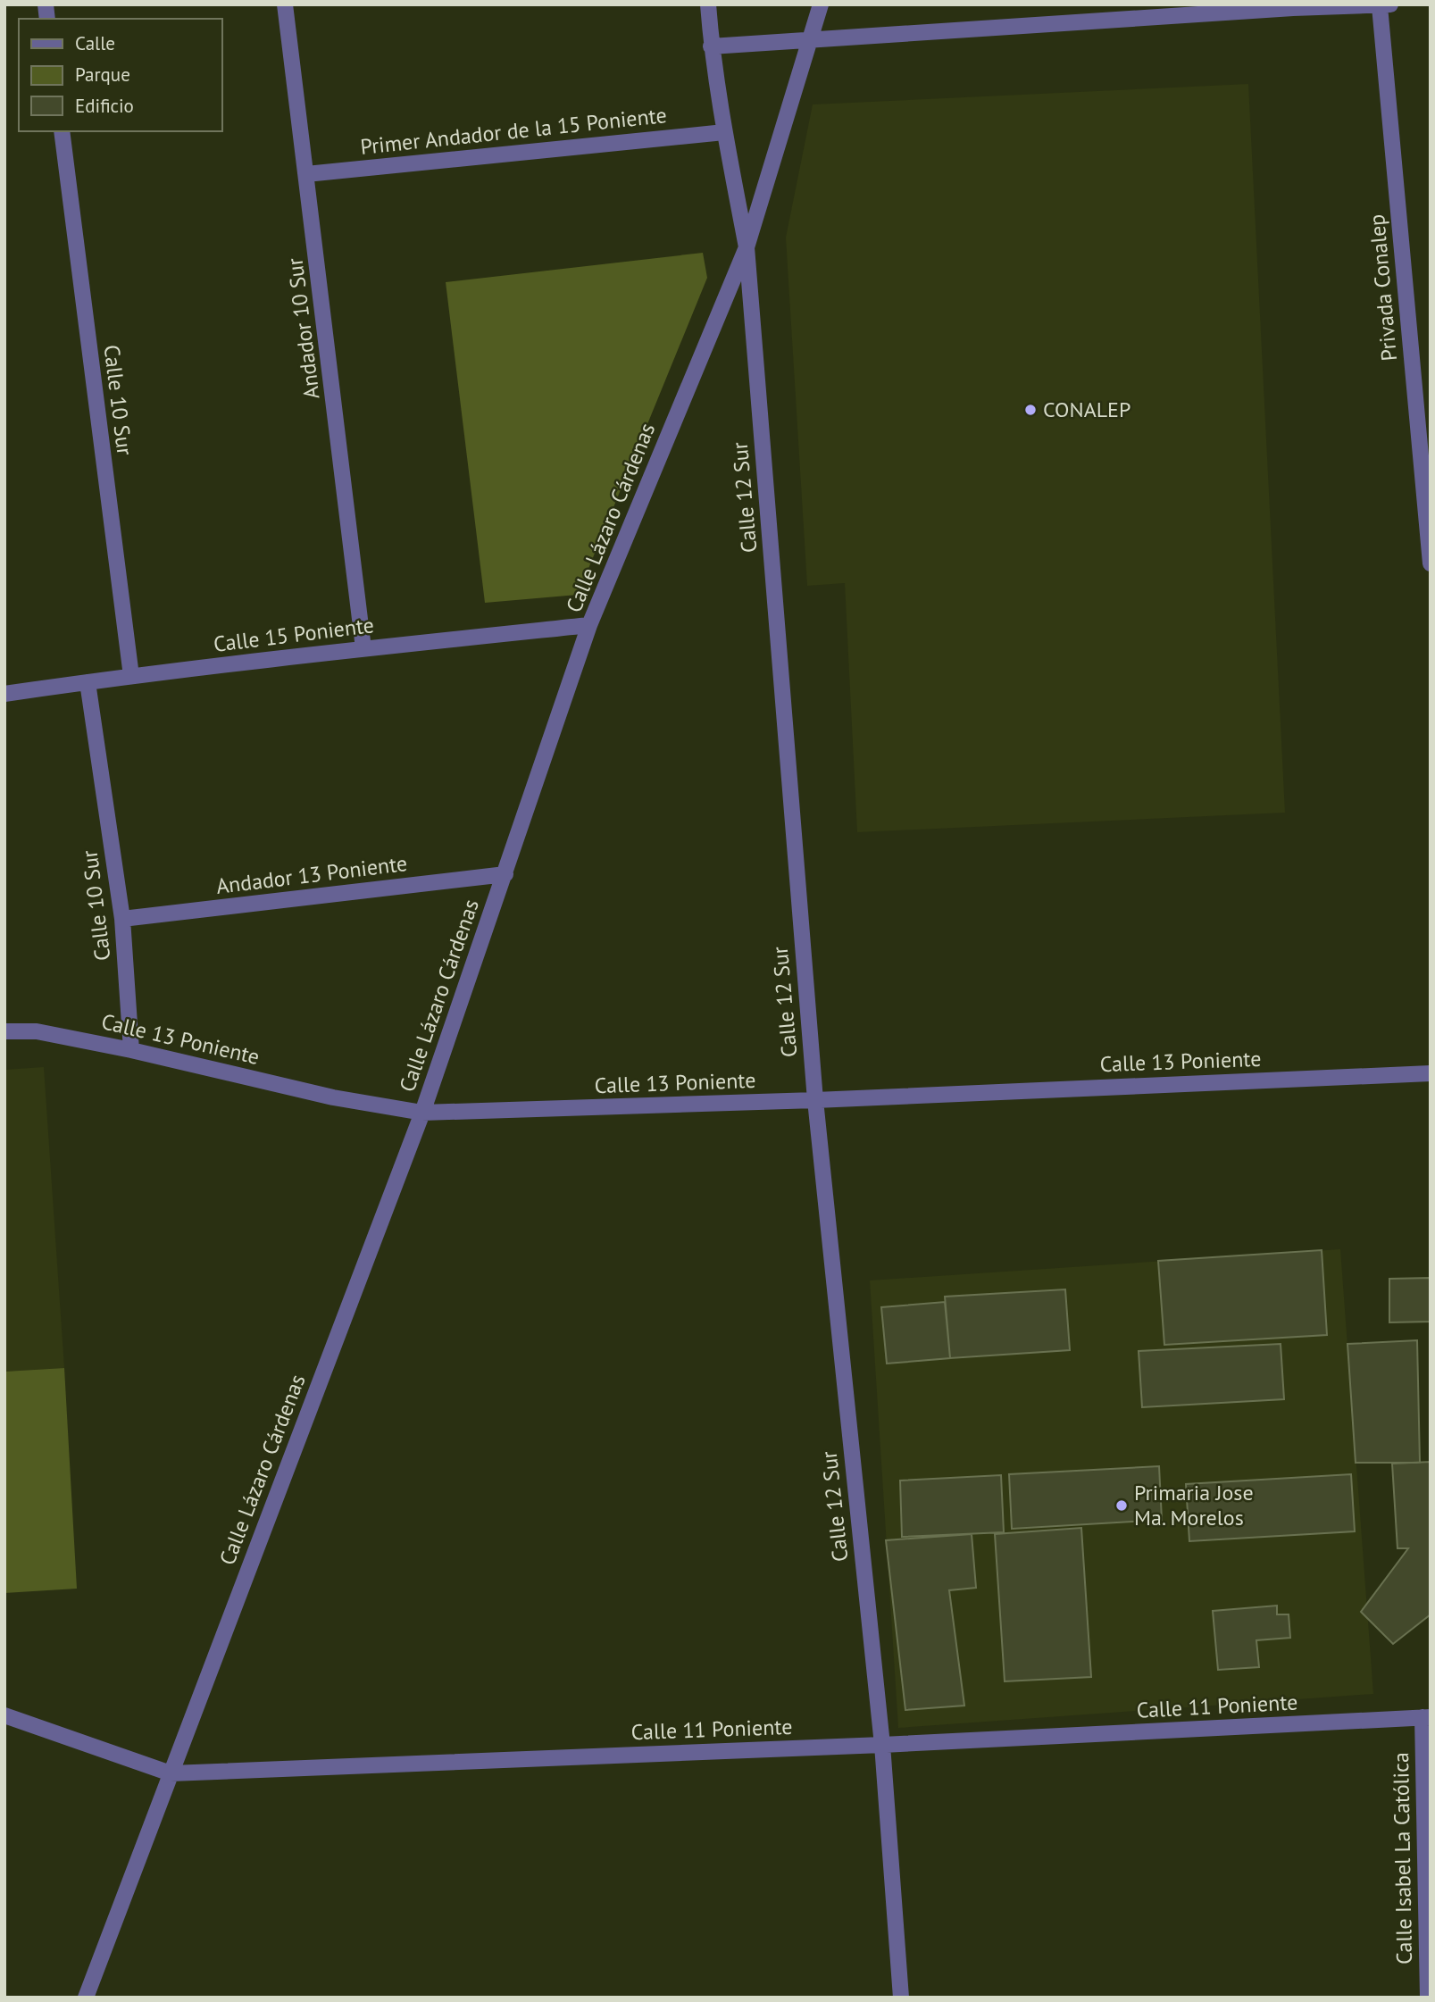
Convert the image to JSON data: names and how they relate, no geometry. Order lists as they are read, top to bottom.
{
  "streets": {
    "street": [
      "Primer Andador de la 15 Poniente",
      "Privada Conalep",
      "Andador 10 Sur",
      "Calle 10 Sur",
      "Calle 12 Sur",
      "Calle Lázaro Cárdenas",
      "Calle 15 Poniente",
      "Andador 13 Poniente",
      "Calle 13 Poniente",
      "Calle 11 Poniente",
      "Calle Isabel La Católica"
    ]
  },
  "crossings": [
    ["Primer Andador de la 15 Poniente", "Andador 10 Sur"],
    ["Primer Andador de la 15 Poniente", "Calle 12 Sur"],
    ["Andador 10 Sur", "Calle 15 Poniente"],
    ["Calle 10 Sur", "Calle 15 Poniente"],
    ["Calle 10 Sur", "Andador 13 Poniente"],
    ["Calle 10 Sur", "Calle 13 Poniente"],
    ["Calle 12 Sur", "Calle Lázaro Cárdenas"],
    ["Calle 12 Sur", "Calle 13 Poniente"],
    ["Calle 12 Sur", "Calle 11 Poniente"],
    ["Calle Lázaro Cárdenas", "Calle 15 Poniente"],
    ["Calle Lázaro Cárdenas", "Andador 13 Poniente"],
    ["Calle Lázaro Cárdenas", "Calle 13 Poniente"],
    ["Calle Lázaro Cárdenas", "Calle 11 Poniente"],
    ["Calle 11 Poniente", "Calle Isabel La Católica"]
  ],
  "places": ["CONALEP", "Primaria Jose Ma. Morelos"],
  "legend": ["Calle", "Parque", "Edificio"]
}
